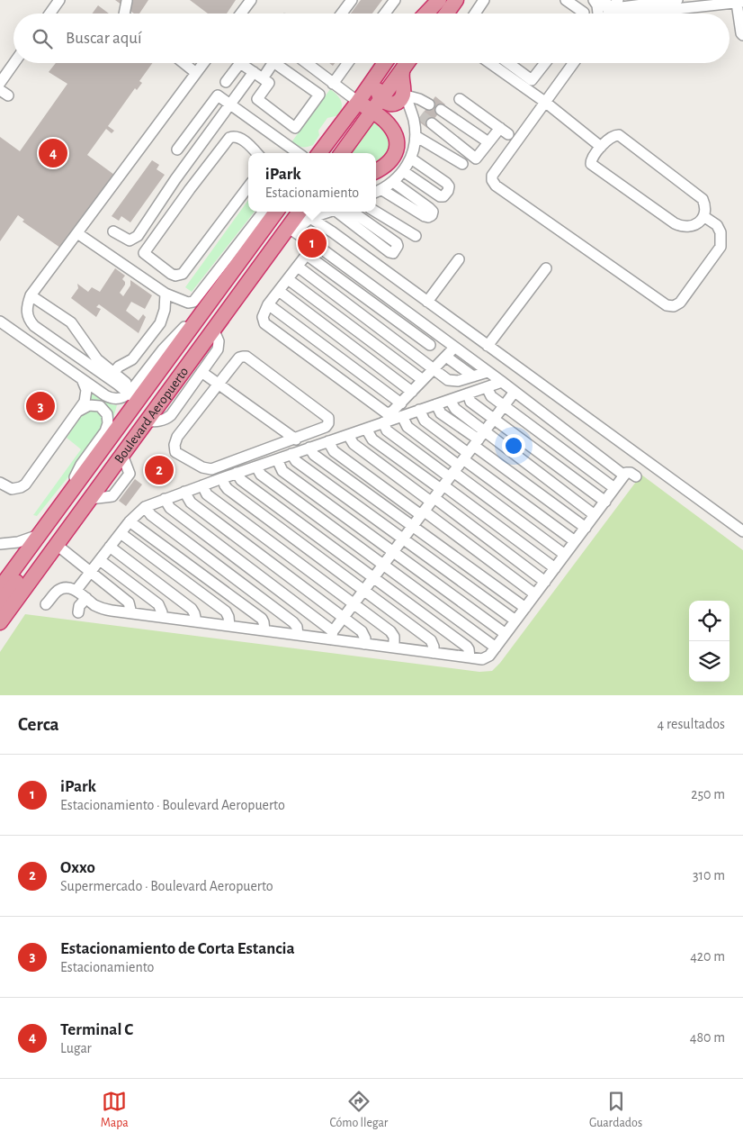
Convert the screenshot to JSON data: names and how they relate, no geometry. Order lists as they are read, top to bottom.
{
  "streets": {
    "highway": ["Boulevard Aeropuerto"]
  },
  "page": {
    "search": "Buscar aquí",
    "pins": [
      "4",
      "1",
      "3",
      "2"
    ],
    "popup": ["iPark", "Estacionamiento"],
    "heading": ["Cerca", "4 resultados"],
    "list": [
      {
        "mark": "1",
        "name": "iPark",
        "note": "Estacionamiento · Boulevard Aeropuerto",
        "value": "250 m"
      },
      {
        "mark": "2",
        "name": "Oxxo",
        "note": "Supermercado · Boulevard Aeropuerto",
        "value": "310 m"
      },
      {
        "mark": "3",
        "name": "Estacionamiento de Corta Estancia",
        "note": "Estacionamiento",
        "value": "420 m"
      },
      {
        "mark": "4",
        "name": "Terminal C",
        "note": "Lugar",
        "value": "480 m"
      }
    ],
    "nav": ["Mapa", "Cómo llegar", "Guardados"]
  }
}
